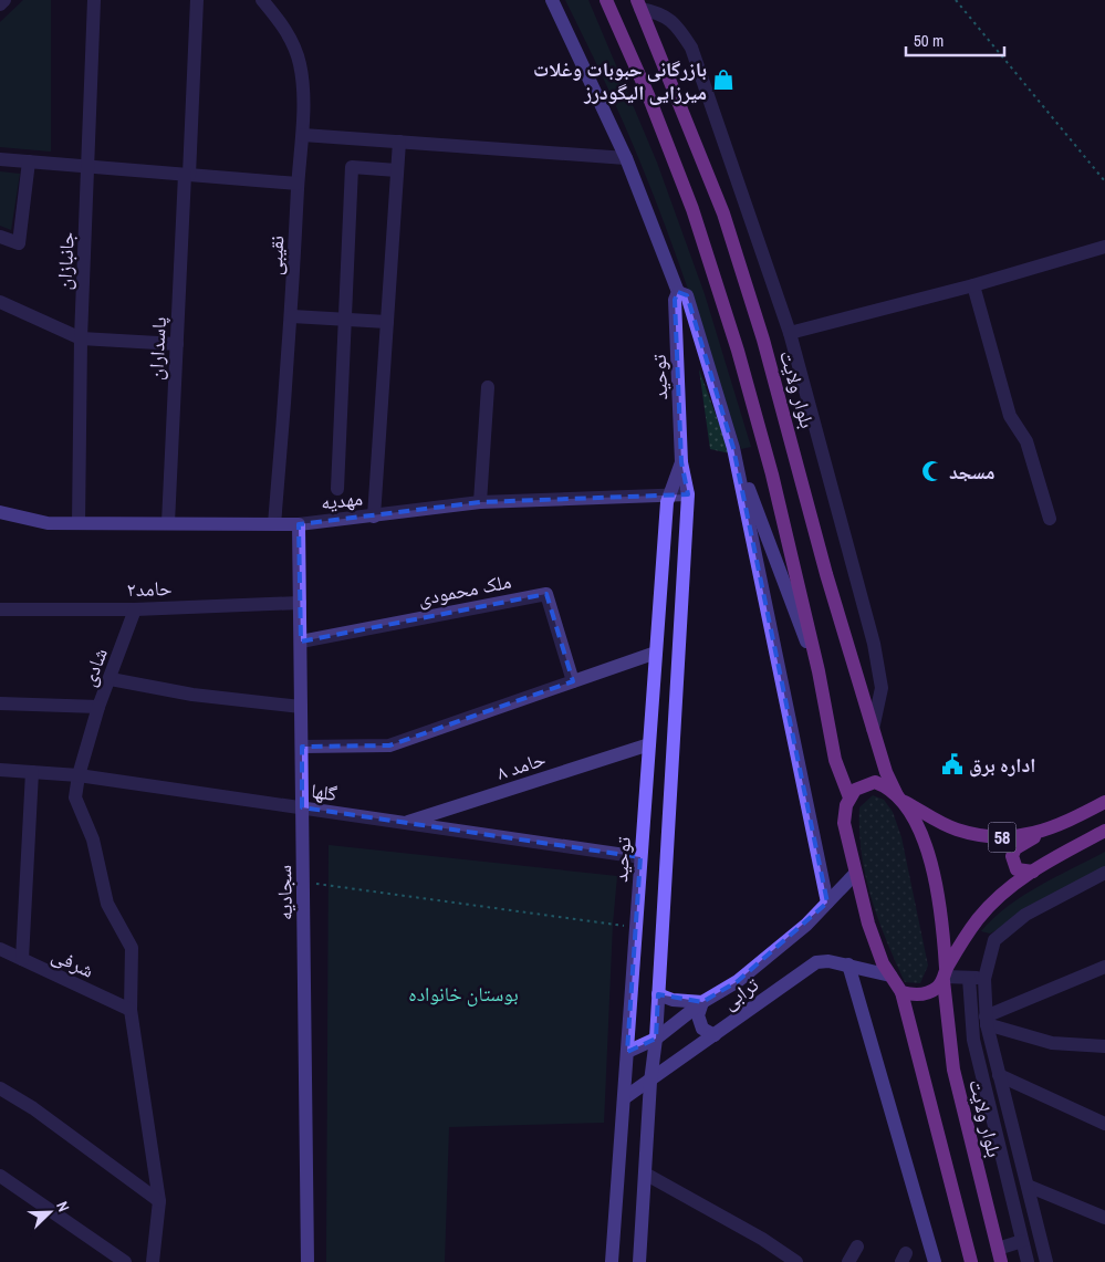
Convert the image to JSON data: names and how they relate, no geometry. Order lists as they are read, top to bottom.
{
  "streets": {
    "main road": [
      "توحید",
      "بلوار ولایت",
      "مهدیه",
      "58",
      "سجادیه",
      "ترابی"
    ],
    "street": [
      "نقیبی",
      "جانبازان",
      "پاسداران",
      "حامد۲",
      "ملک محمودی",
      "شادی",
      "حامد ۸",
      "گلها",
      "شرفی"
    ]
  },
  "crossings": [
    ["نقیبی", "مهدیه"],
    ["جانبازان", "مهدیه"],
    ["پاسداران", "مهدیه"],
    ["توحید", "مهدیه"],
    ["توحید", "حامد ۸"],
    ["توحید", "گلها"],
    ["توحید", "ترابی"],
    ["بلوار ولایت", "58"],
    ["مهدیه", "سجادیه"],
    ["حامد۲", "شادی"],
    ["حامد۲", "سجادیه"],
    ["ملک محمودی", "سجادیه"],
    ["حامد ۸", "گلها"],
    ["گلها", "سجادیه"]
  ],
  "parks": ["بوستان خانواده"],
  "places": {
    "shop": ["بازرگانی حبوبات وغلات میرزایی الیگودرز"],
    "mosque": ["مسجد"],
    "public building": ["اداره برق"]
  },
  "scale_bar": "50 m",
  "north": "top right"
}
